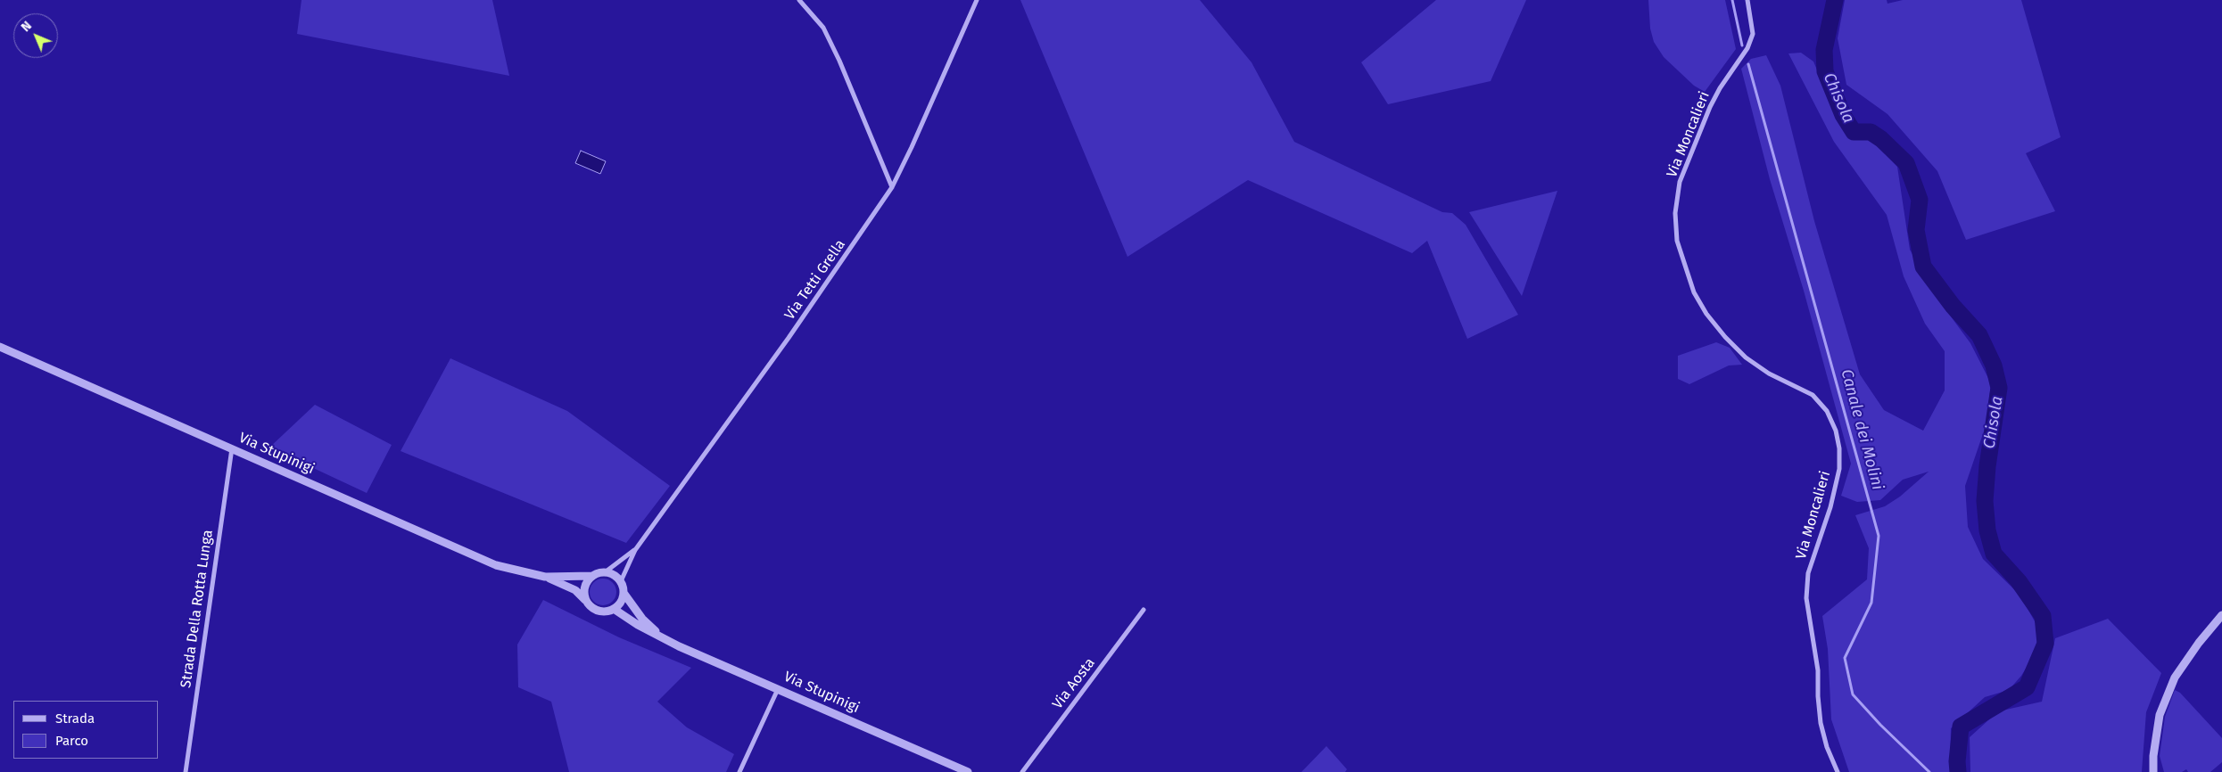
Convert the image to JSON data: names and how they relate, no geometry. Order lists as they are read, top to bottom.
{
  "streets": {
    "street": [
      "Via Moncalieri",
      "Via Tetti Grella",
      "Via Stupinigi",
      "Strada Della Rotta Lunga",
      "Via Aosta"
    ]
  },
  "crossings": [
    ["Via Tetti Grella", "Via Stupinigi"],
    ["Via Stupinigi", "Strada Della Rotta Lunga"]
  ],
  "water": ["Chisola", "Canale dei Molini"],
  "legend": ["Strada", "Parco"],
  "north": "top left"
}
